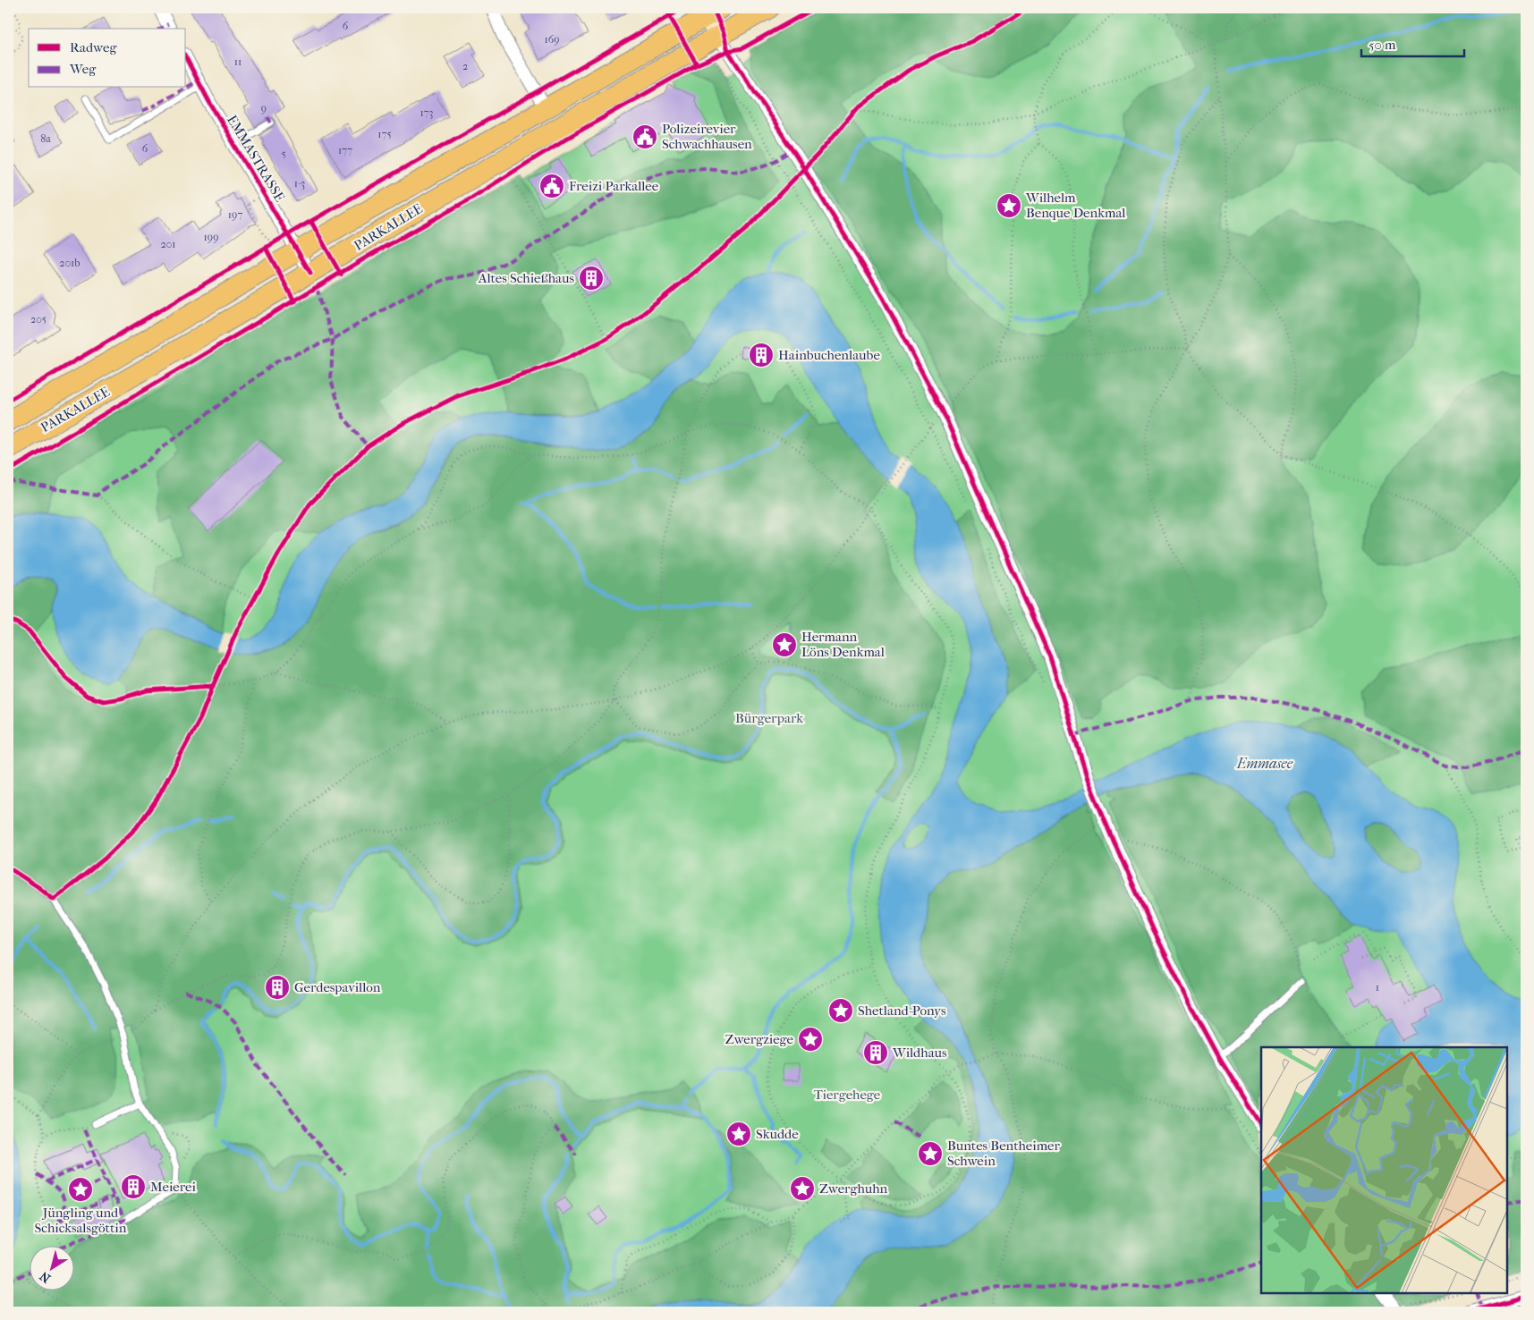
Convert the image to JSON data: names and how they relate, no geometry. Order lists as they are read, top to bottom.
{
  "streets": {
    "main road": ["PARKALLEE"],
    "street": ["EMMASTRASSE"]
  },
  "crossings": [
    ["EMMASTRASSE", "PARKALLEE"]
  ],
  "water": ["Emmasee"],
  "parks": ["Bürgerpark", "Tiergehege"],
  "places": {
    "public building": ["Polizeirevier Schwachhausen", "Freizi Parkallee"],
    "place": [
      "Wilhelm Benque Denkmal",
      "Hermann Löns Denkmal",
      "Shetland-Ponys",
      "Zwergziege",
      "Skudde",
      "Buntes Bentheimer Schwein",
      "Zwerghuhn",
      "Jüngling und Schicksalsgöttin"
    ],
    "building": [
      "Altes Schießhaus",
      "Hainbuchenlaube",
      "Gerdespavillon",
      "Wildhaus",
      "Meierei"
    ]
  },
  "house_numbers": [
    "6",
    "169",
    "11",
    "2",
    "9",
    "173",
    "175",
    "8a",
    "6",
    "177",
    "5",
    "1-3",
    "197",
    "199",
    "201",
    "201b",
    "205",
    "1"
  ],
  "legend": ["Radweg", "Weg"],
  "scale_bar": "50 m",
  "north": "bottom left"
}
